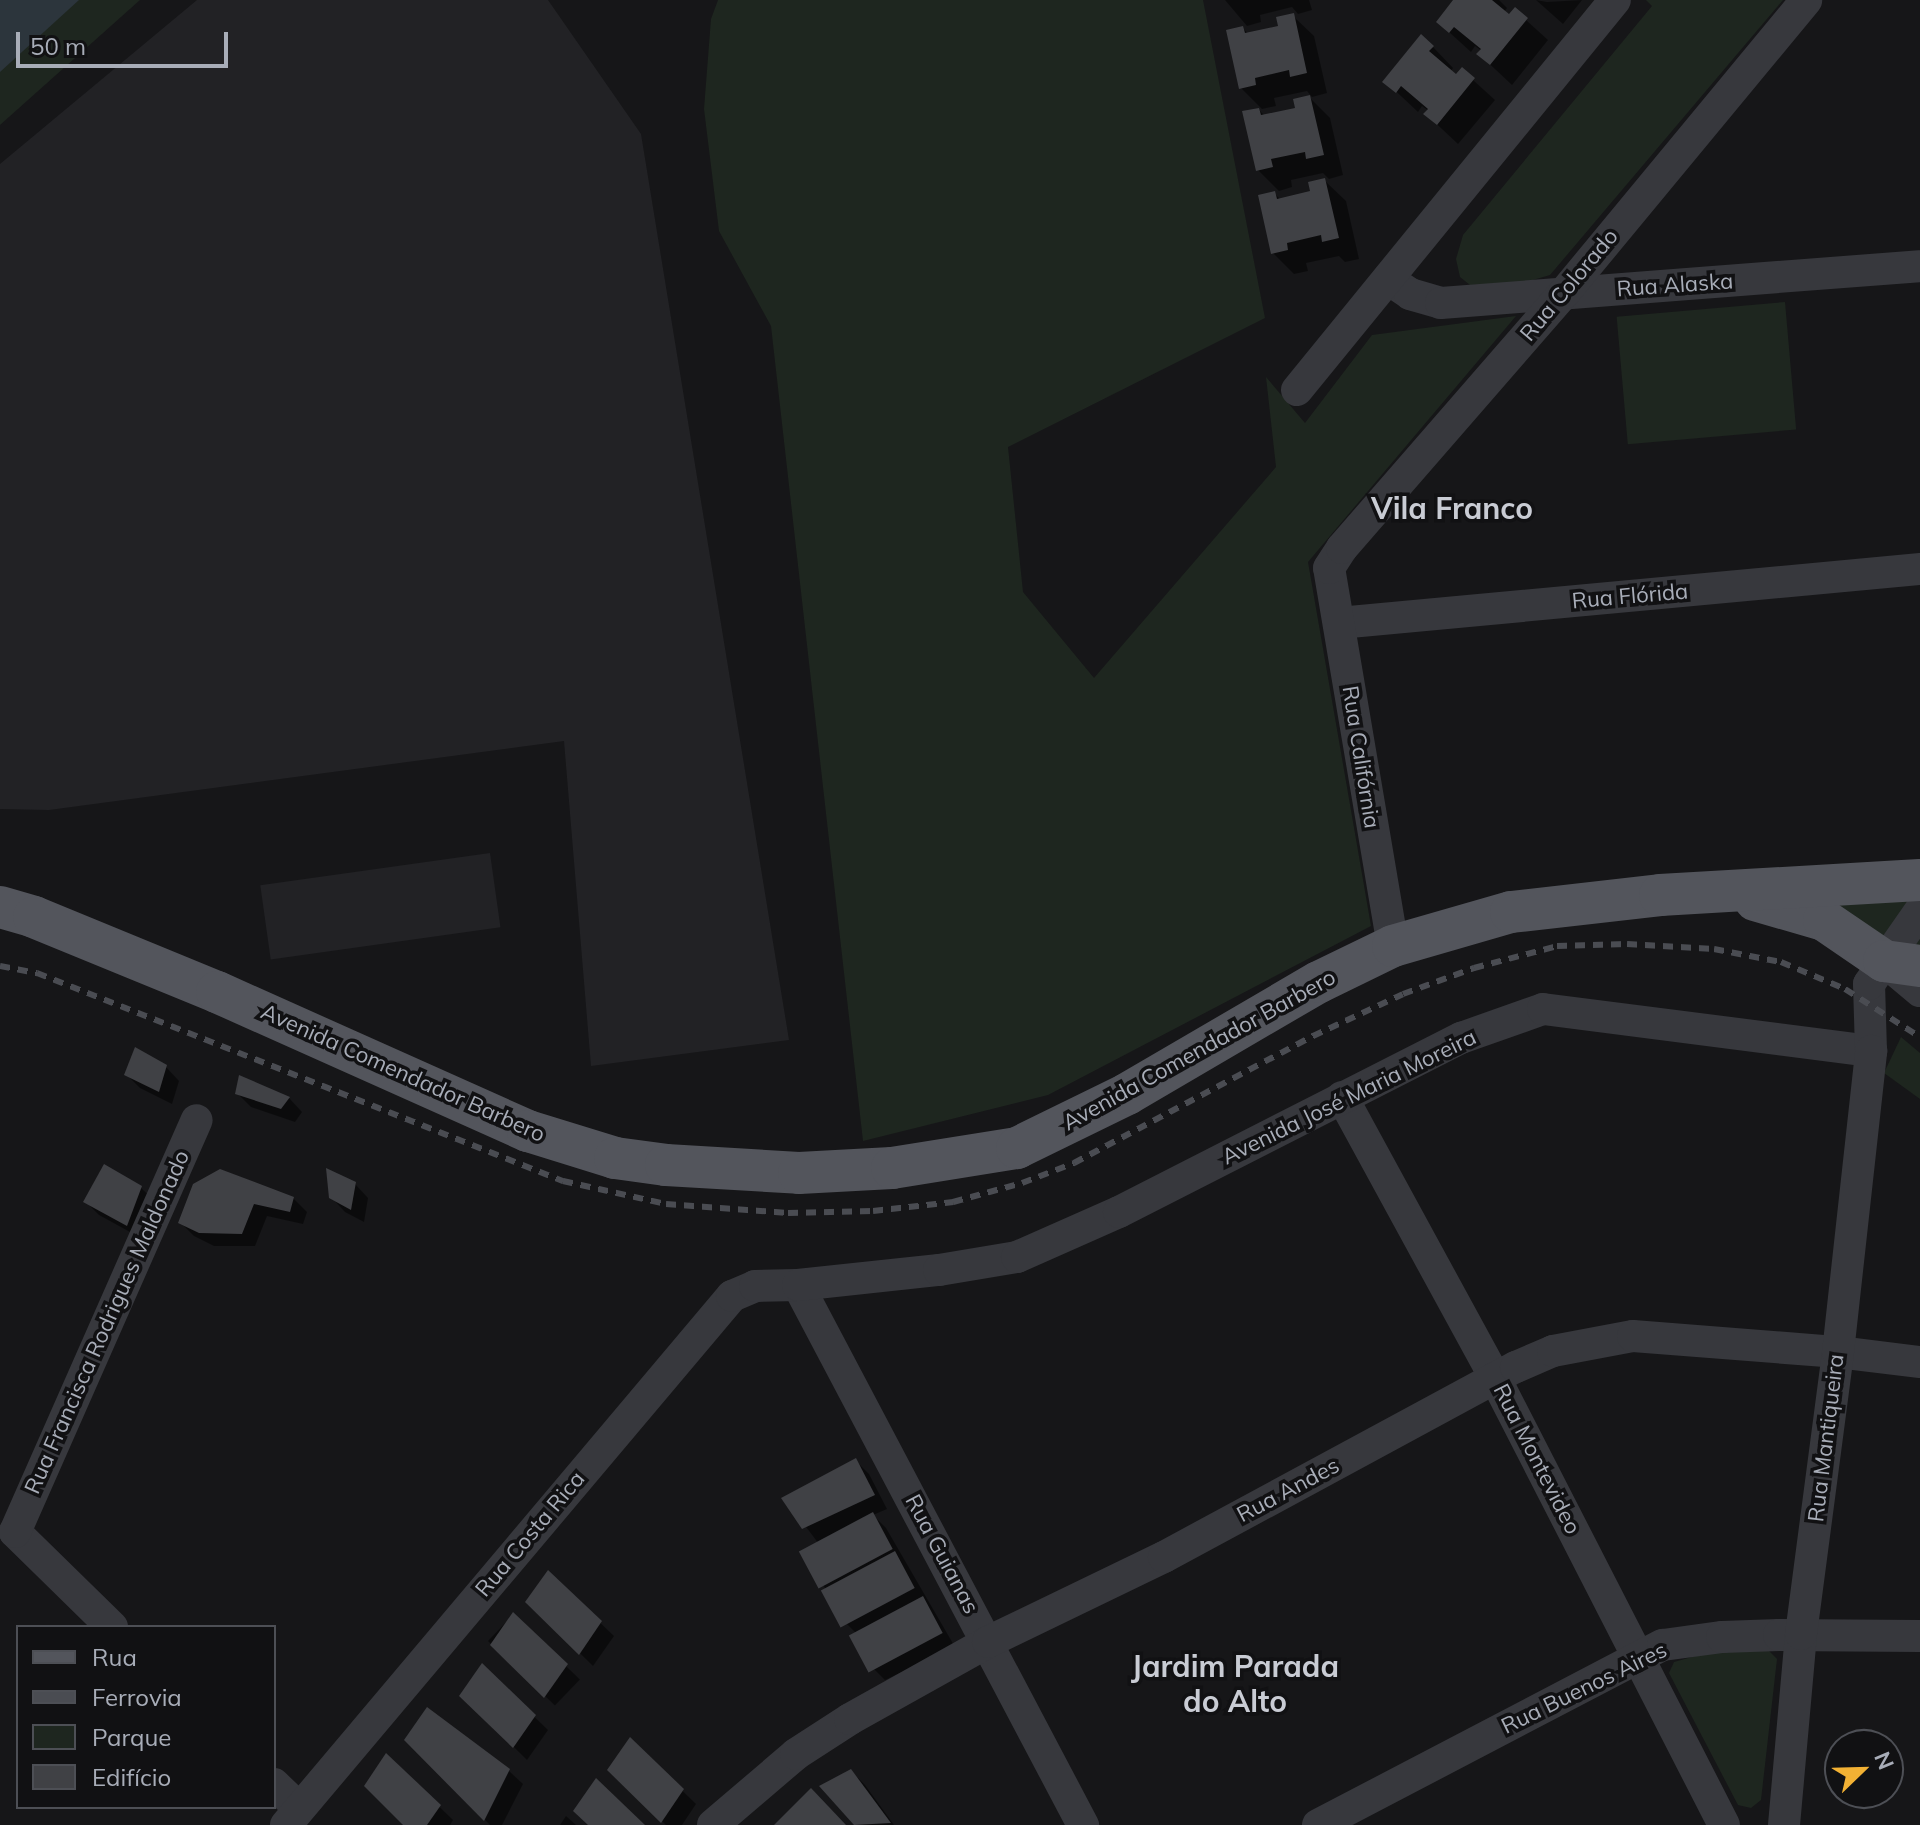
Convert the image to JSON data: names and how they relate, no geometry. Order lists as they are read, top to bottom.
{
  "streets": {
    "main road": ["Avenida Comendador Barbero"],
    "street": [
      "Rua Colorado",
      "Rua Alaska",
      "Rua Flórida",
      "Rua Califórnia",
      "Avenida José Maria Moreira",
      "Rua Francisca Rodrigues Maldonado",
      "Rua Mantiqueira",
      "Rua Montevideo",
      "Rua Andes",
      "Rua Costa Rica",
      "Rua Guianas",
      "Rua Buenos Aires"
    ]
  },
  "crossings": [
    ["Rua Colorado", "Rua Alaska"],
    ["Rua Colorado", "Rua Califórnia"],
    ["Rua Flórida", "Rua Califórnia"],
    ["Rua Califórnia", "Avenida Comendador Barbero"],
    ["Avenida José Maria Moreira", "Rua Mantiqueira"],
    ["Avenida José Maria Moreira", "Rua Montevideo"],
    ["Avenida José Maria Moreira", "Rua Costa Rica"],
    ["Avenida José Maria Moreira", "Rua Guianas"],
    ["Rua Mantiqueira", "Rua Andes"],
    ["Rua Mantiqueira", "Rua Buenos Aires"],
    ["Rua Montevideo", "Rua Andes"],
    ["Rua Montevideo", "Rua Buenos Aires"],
    ["Rua Andes", "Rua Guianas"],
    ["Rua Costa Rica", "Rua Guianas"]
  ],
  "districts": ["Vila Franco", "Jardim Parada do Alto"],
  "legend": [
    "Rua",
    "Ferrovia",
    "Parque",
    "Edifício"
  ],
  "scale_bar": "50 m",
  "north": "top right"
}
